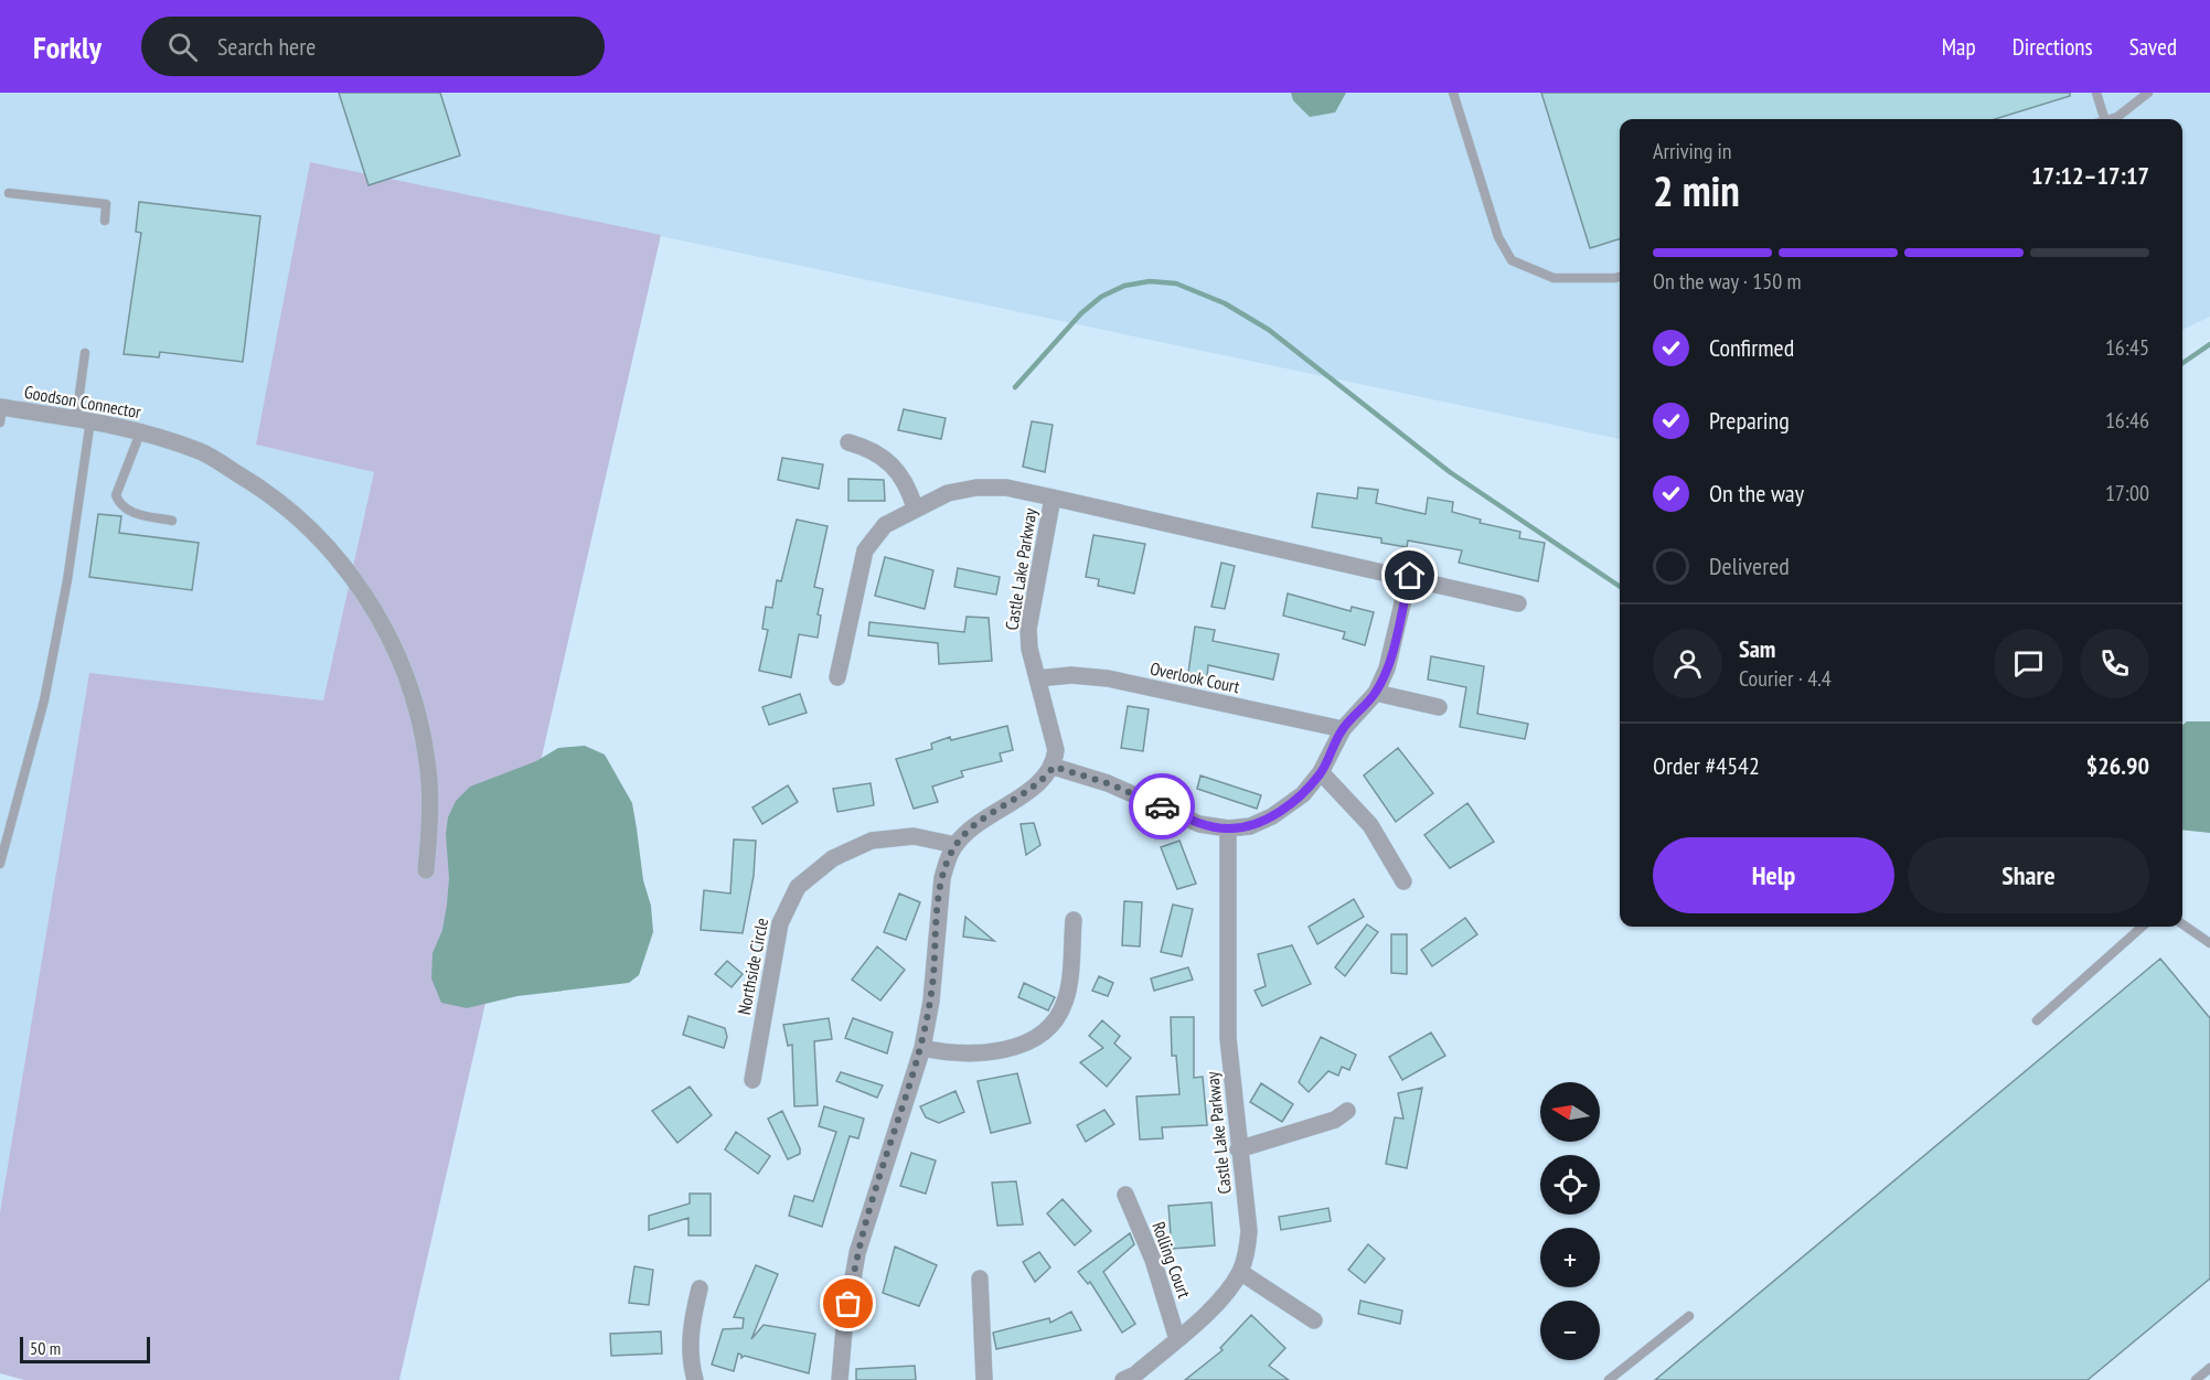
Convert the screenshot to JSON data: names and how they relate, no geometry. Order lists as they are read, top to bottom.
{
  "streets": {
    "street": [
      "Goodson Connector",
      "Castle Lake Parkway",
      "Overlook Court",
      "Northside Circle",
      "Rolling Court"
    ]
  },
  "crossings": [
    ["Castle Lake Parkway", "Overlook Court"],
    ["Castle Lake Parkway", "Rolling Court"]
  ],
  "scale_bar": "50 m",
  "north": "left",
  "page": {
    "header": "Forkly",
    "search": "Search here",
    "nav": ["Map", "Directions", "Saved"],
    "heading": ["2 min", "Arriving in", "17:12–17:17"],
    "panel": [
      "Sam",
      "Courier · 4.4",
      "Order #4542",
      "$26.90"
    ],
    "bar": "On the way · 150 m",
    "list": [
      ["Confirmed", "16:45"],
      ["Preparing", "16:46"],
      ["On the way", "17:00"],
      "Delivered"
    ],
    "buttons": ["Help", "Share"],
    "map_buttons": ["+", "−"],
    "scale": "50 m"
  }
}
